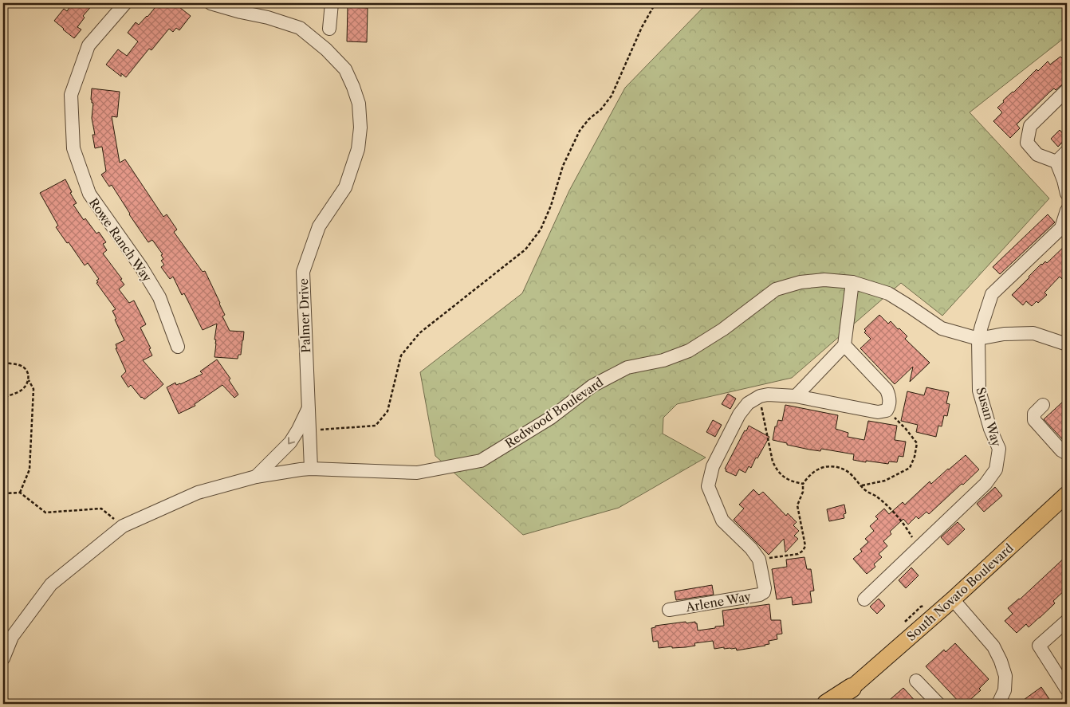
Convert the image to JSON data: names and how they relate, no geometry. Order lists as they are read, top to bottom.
{
  "streets": {
    "main road": ["South Novato Boulevard"],
    "street": [
      "Rowe Ranch Way",
      "Palmer Drive",
      "Redwood Boulevard",
      "Susan Way",
      "Arlene Way"
    ]
  },
  "crossings": [
    ["Palmer Drive", "Redwood Boulevard"],
    ["Redwood Boulevard", "Susan Way"]
  ]
}
